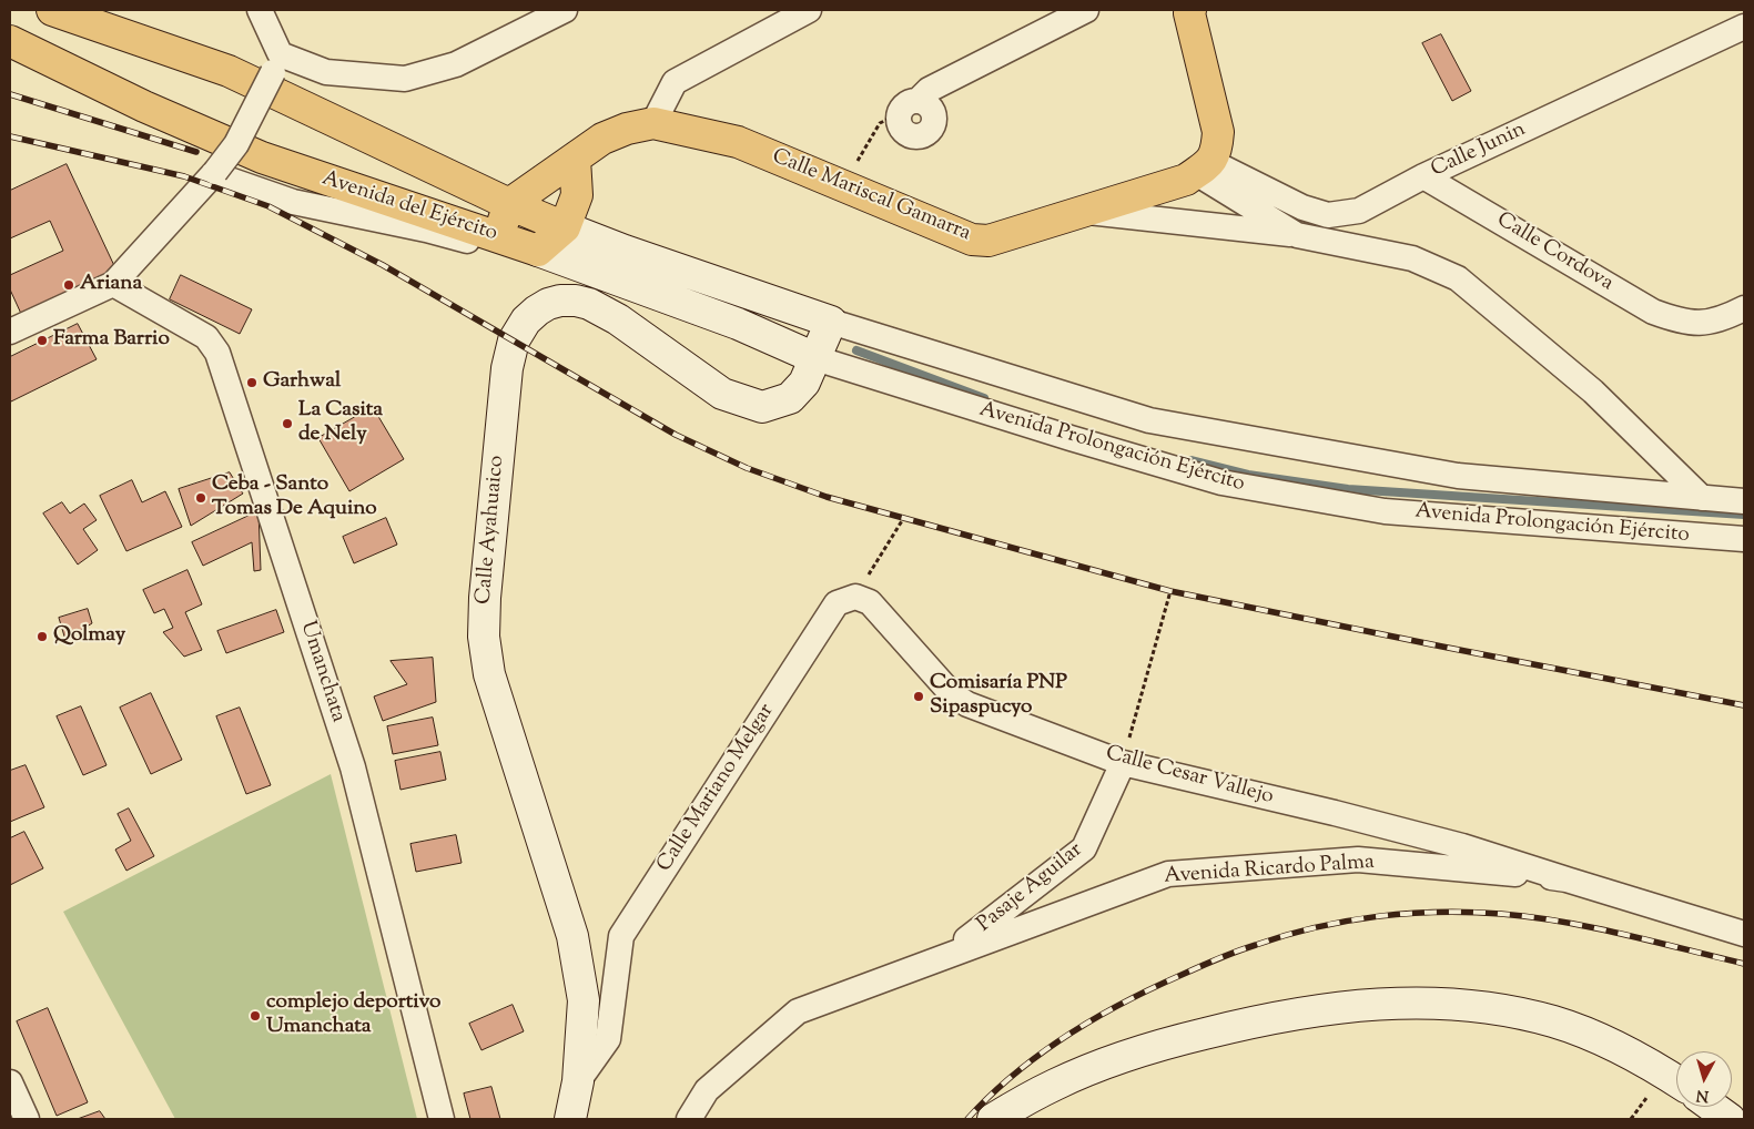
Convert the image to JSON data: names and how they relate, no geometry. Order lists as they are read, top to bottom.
{
  "streets": {
    "main road": ["Calle Mariscal Gamarra", "Avenida del Ejército", "Calle Ayahuaico"],
    "street": [
      "Calle Junin",
      "Calle Cordova",
      "Avenida Prolongación Ejército",
      "Umanchata",
      "Calle Cesar Vallejo",
      "Calle Mariano Melgar",
      "Avenida Ricardo Palma",
      "Pasaje Aguilar"
    ]
  },
  "crossings": [
    ["Calle Junin", "Calle Mariscal Gamarra"],
    ["Calle Junin", "Calle Cordova"],
    ["Avenida del Ejército", "Avenida Prolongación Ejército"],
    ["Avenida del Ejército", "Calle Ayahuaico"],
    ["Avenida Prolongación Ejército", "Calle Ayahuaico"],
    ["Calle Ayahuaico", "Calle Mariano Melgar"],
    ["Calle Cesar Vallejo", "Calle Mariano Melgar"],
    ["Calle Cesar Vallejo", "Avenida Ricardo Palma"],
    ["Calle Cesar Vallejo", "Pasaje Aguilar"],
    ["Avenida Ricardo Palma", "Pasaje Aguilar"]
  ],
  "places": [
    "Ariana",
    "Farma Barrio",
    "Garhwal",
    "La Casita de Nely",
    "Ceba - Santo Tomas De Aquino",
    "Qolmay",
    "Comisaría PNP Sipaspucyo",
    "complejo deportivo Umanchata"
  ],
  "north": "bottom"
}
